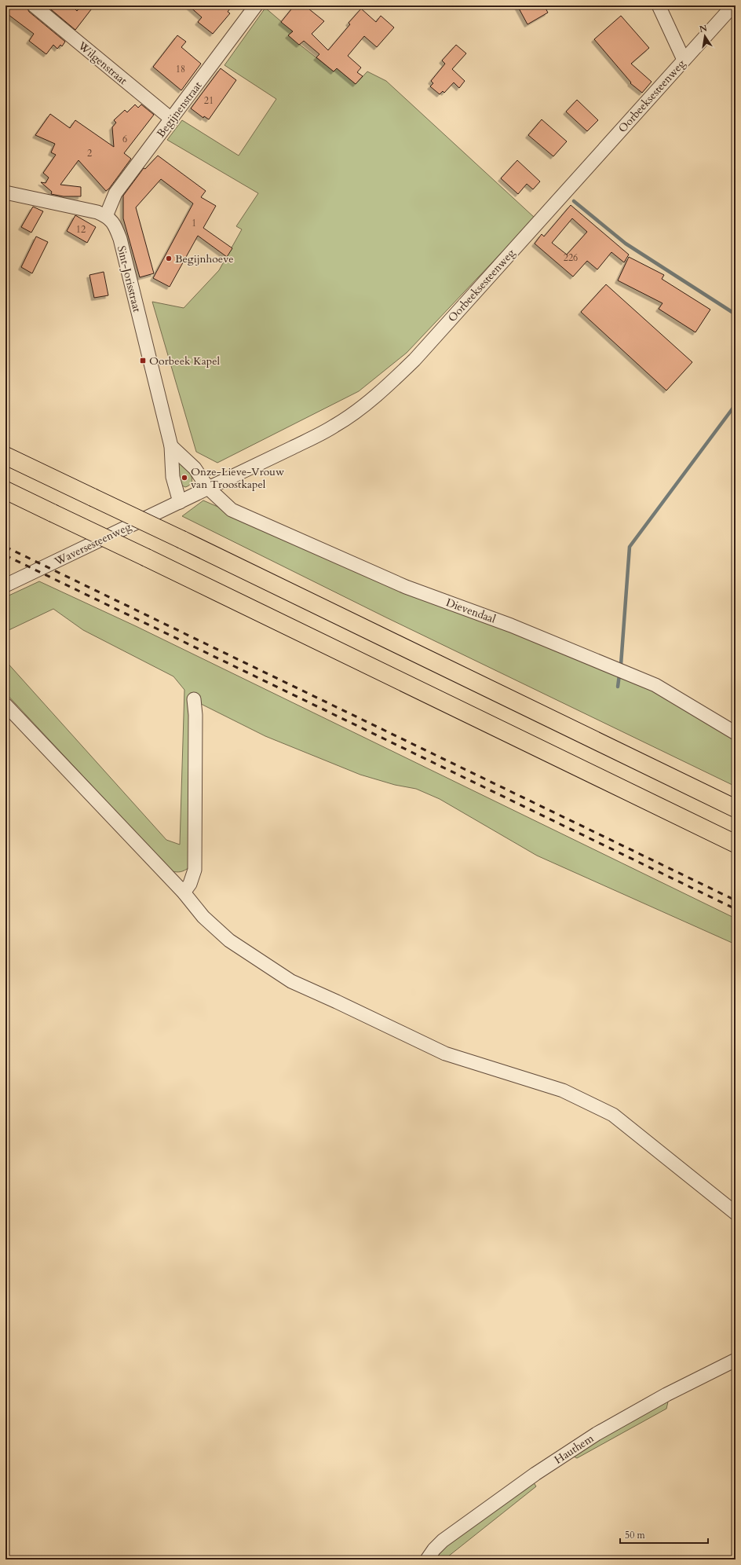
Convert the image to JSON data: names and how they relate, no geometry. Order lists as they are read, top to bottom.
{
  "streets": {
    "street": [
      "Wilgenstraat",
      "Oorbeeksesteenweg",
      "Begijnenstraat",
      "Sint-Jorisstraat",
      "Waversesteenweg",
      "Dievendaal",
      "Hauthem"
    ]
  },
  "crossings": [
    ["Wilgenstraat", "Begijnenstraat"],
    ["Oorbeeksesteenweg", "Sint-Jorisstraat"],
    ["Oorbeeksesteenweg", "Waversesteenweg"],
    ["Oorbeeksesteenweg", "Dievendaal"],
    ["Begijnenstraat", "Sint-Jorisstraat"],
    ["Sint-Jorisstraat", "Waversesteenweg"]
  ],
  "places": {
    "other": ["Begijnhoeve", "Onze-Lieve-Vrouw van Troostkapel"],
    "transit": ["Oorbeek Kapel"]
  },
  "house_numbers": [
    "18",
    "21",
    "6",
    "2",
    "1",
    "12",
    "226"
  ],
  "scale_bar": "50 m",
  "north": "top"
}
